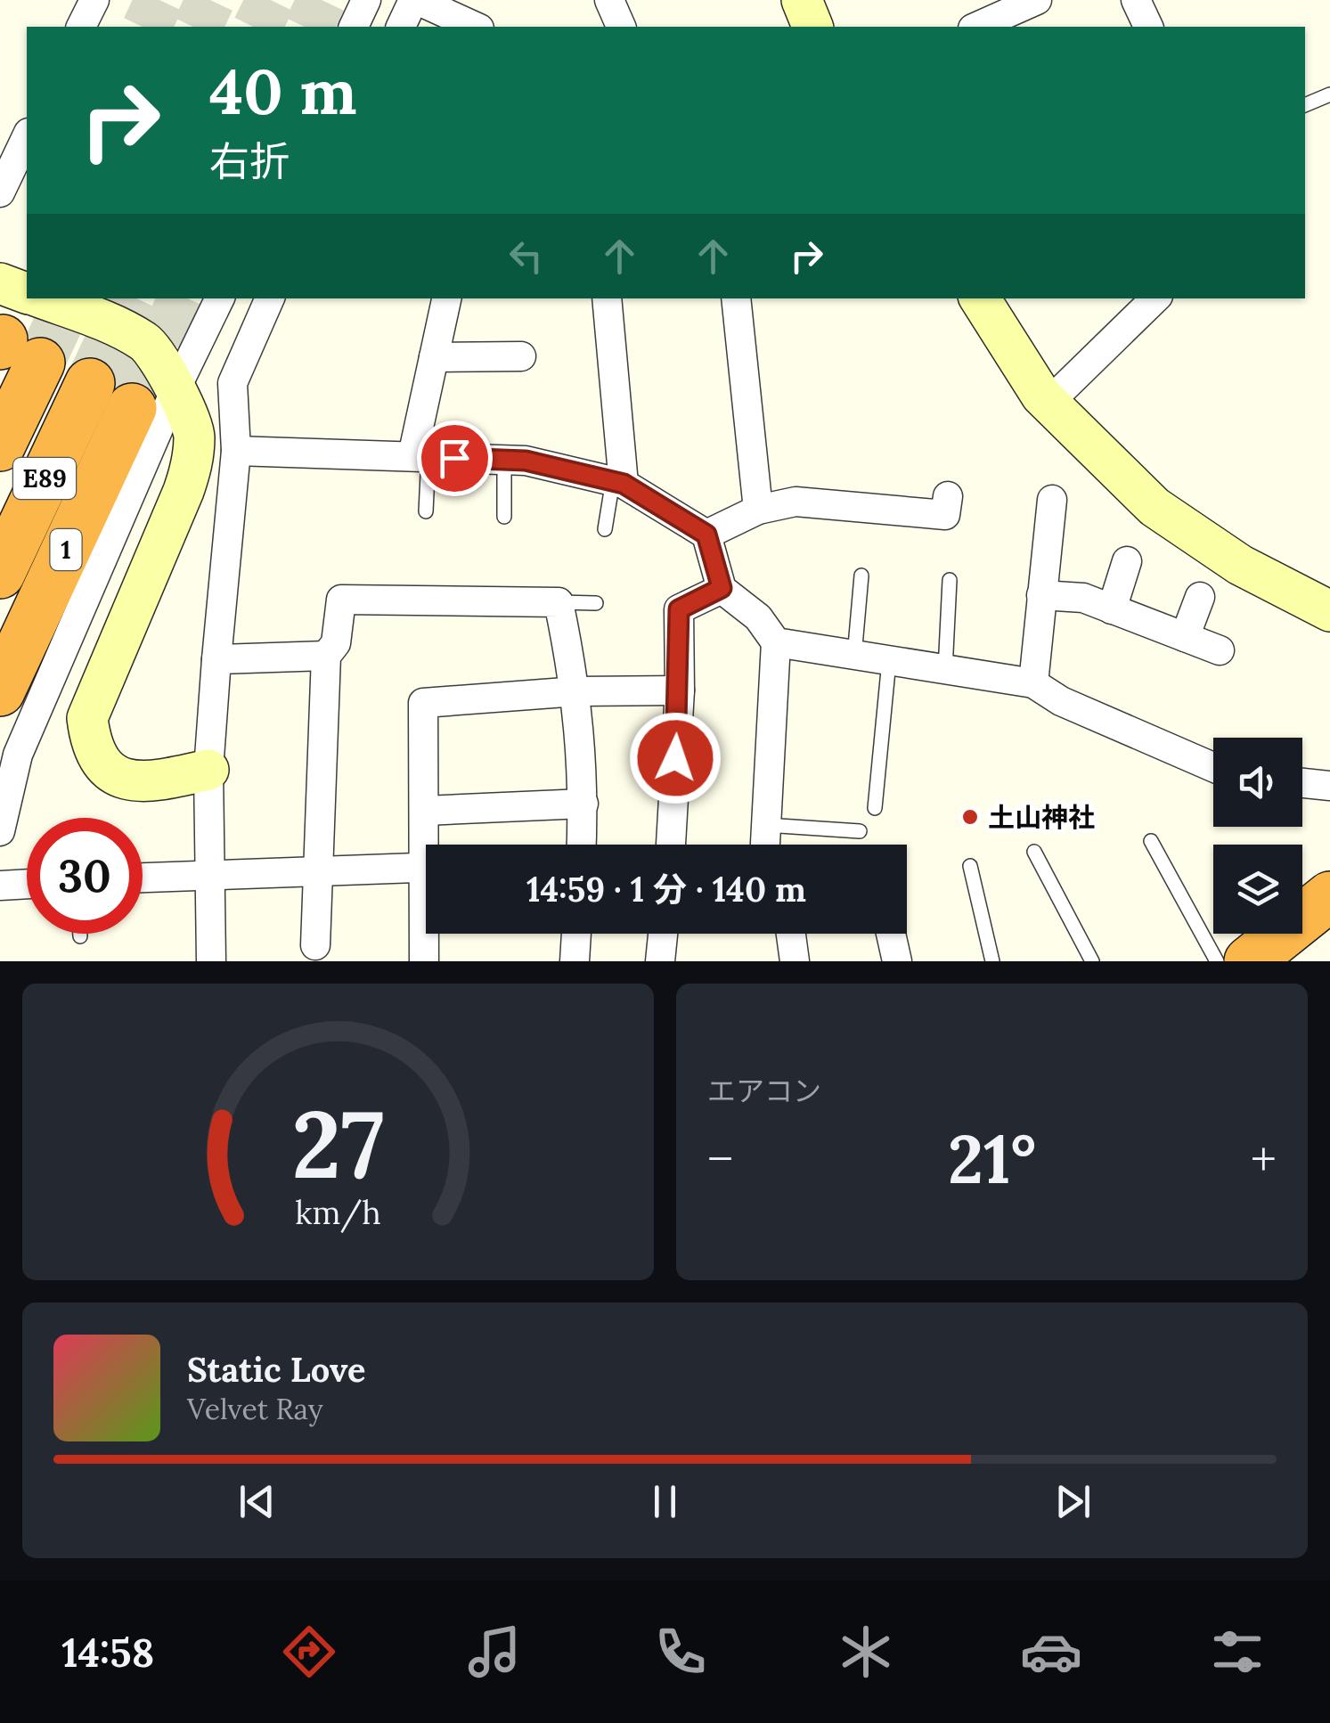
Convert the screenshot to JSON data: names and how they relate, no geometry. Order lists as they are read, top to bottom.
{
  "streets": {
    "highway": ["E89", "1"]
  },
  "places": ["土山神社"],
  "page": {
    "turn": ["40 m", "右折"],
    "limit": "30",
    "trip": "14:59 · 1 分 · 140 m",
    "tile": "エアコン",
    "heat": ["−", "21°", "+"],
    "song": ["Static Love", "Velvet Ray"],
    "tabs": "14:58",
    "gauge": ["27", "km/h"]
  }
}
